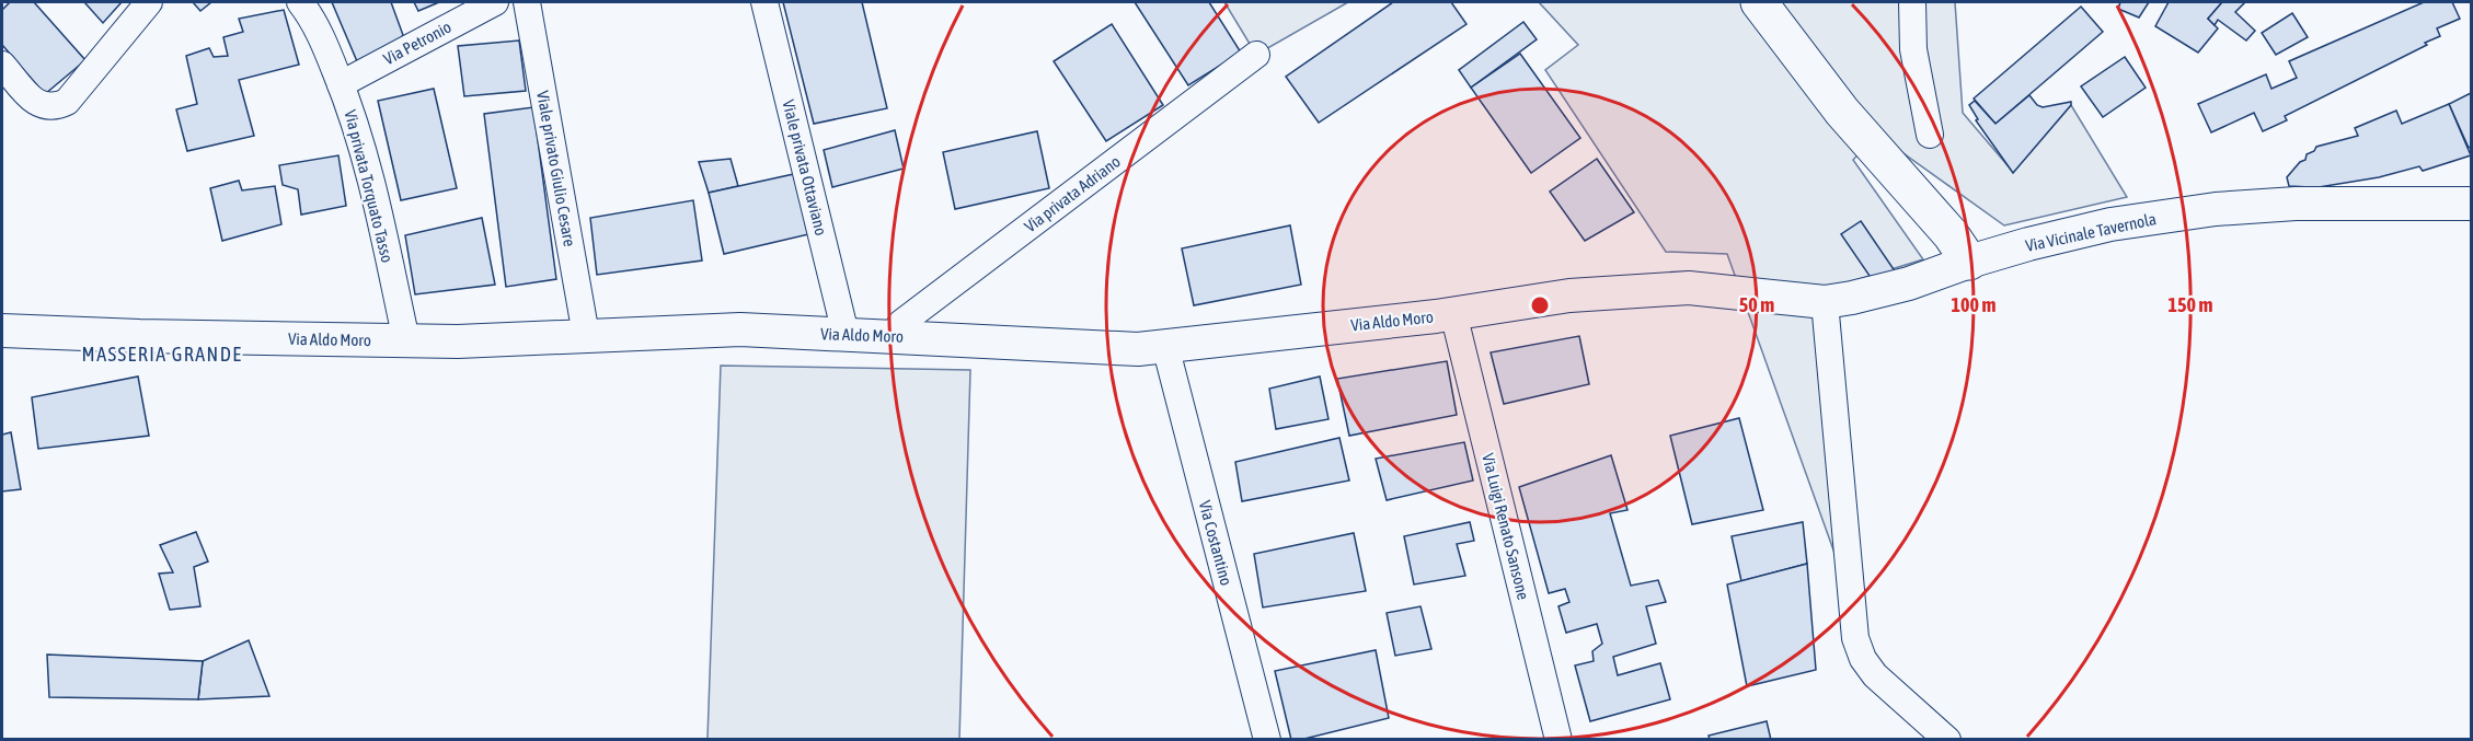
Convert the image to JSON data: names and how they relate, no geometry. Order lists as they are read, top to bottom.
{
  "streets": {
    "street": [
      "Via Petronio",
      "Viale privata Ottaviano",
      "Viale privato Giulio Cesare",
      "Via privata Torquato Tasso",
      "Via privata Adriano",
      "Via Vicinale Tavernola",
      "Via Aldo Moro",
      "Via Luigi Renato Sansone",
      "Via Costantino"
    ]
  },
  "crossings": [
    ["Via Petronio", "Via privata Torquato Tasso"],
    ["Viale privata Ottaviano", "Via Aldo Moro"],
    ["Viale privato Giulio Cesare", "Via Aldo Moro"],
    ["Via privata Torquato Tasso", "Via Aldo Moro"],
    ["Via privata Adriano", "Via Aldo Moro"],
    ["Via Vicinale Tavernola", "Via Aldo Moro"],
    ["Via Aldo Moro", "Via Luigi Renato Sansone"],
    ["Via Aldo Moro", "Via Costantino"]
  ],
  "districts": ["MASSERIA GRANDE"],
  "rings": ["50 m", "100 m", "150 m"]
}
